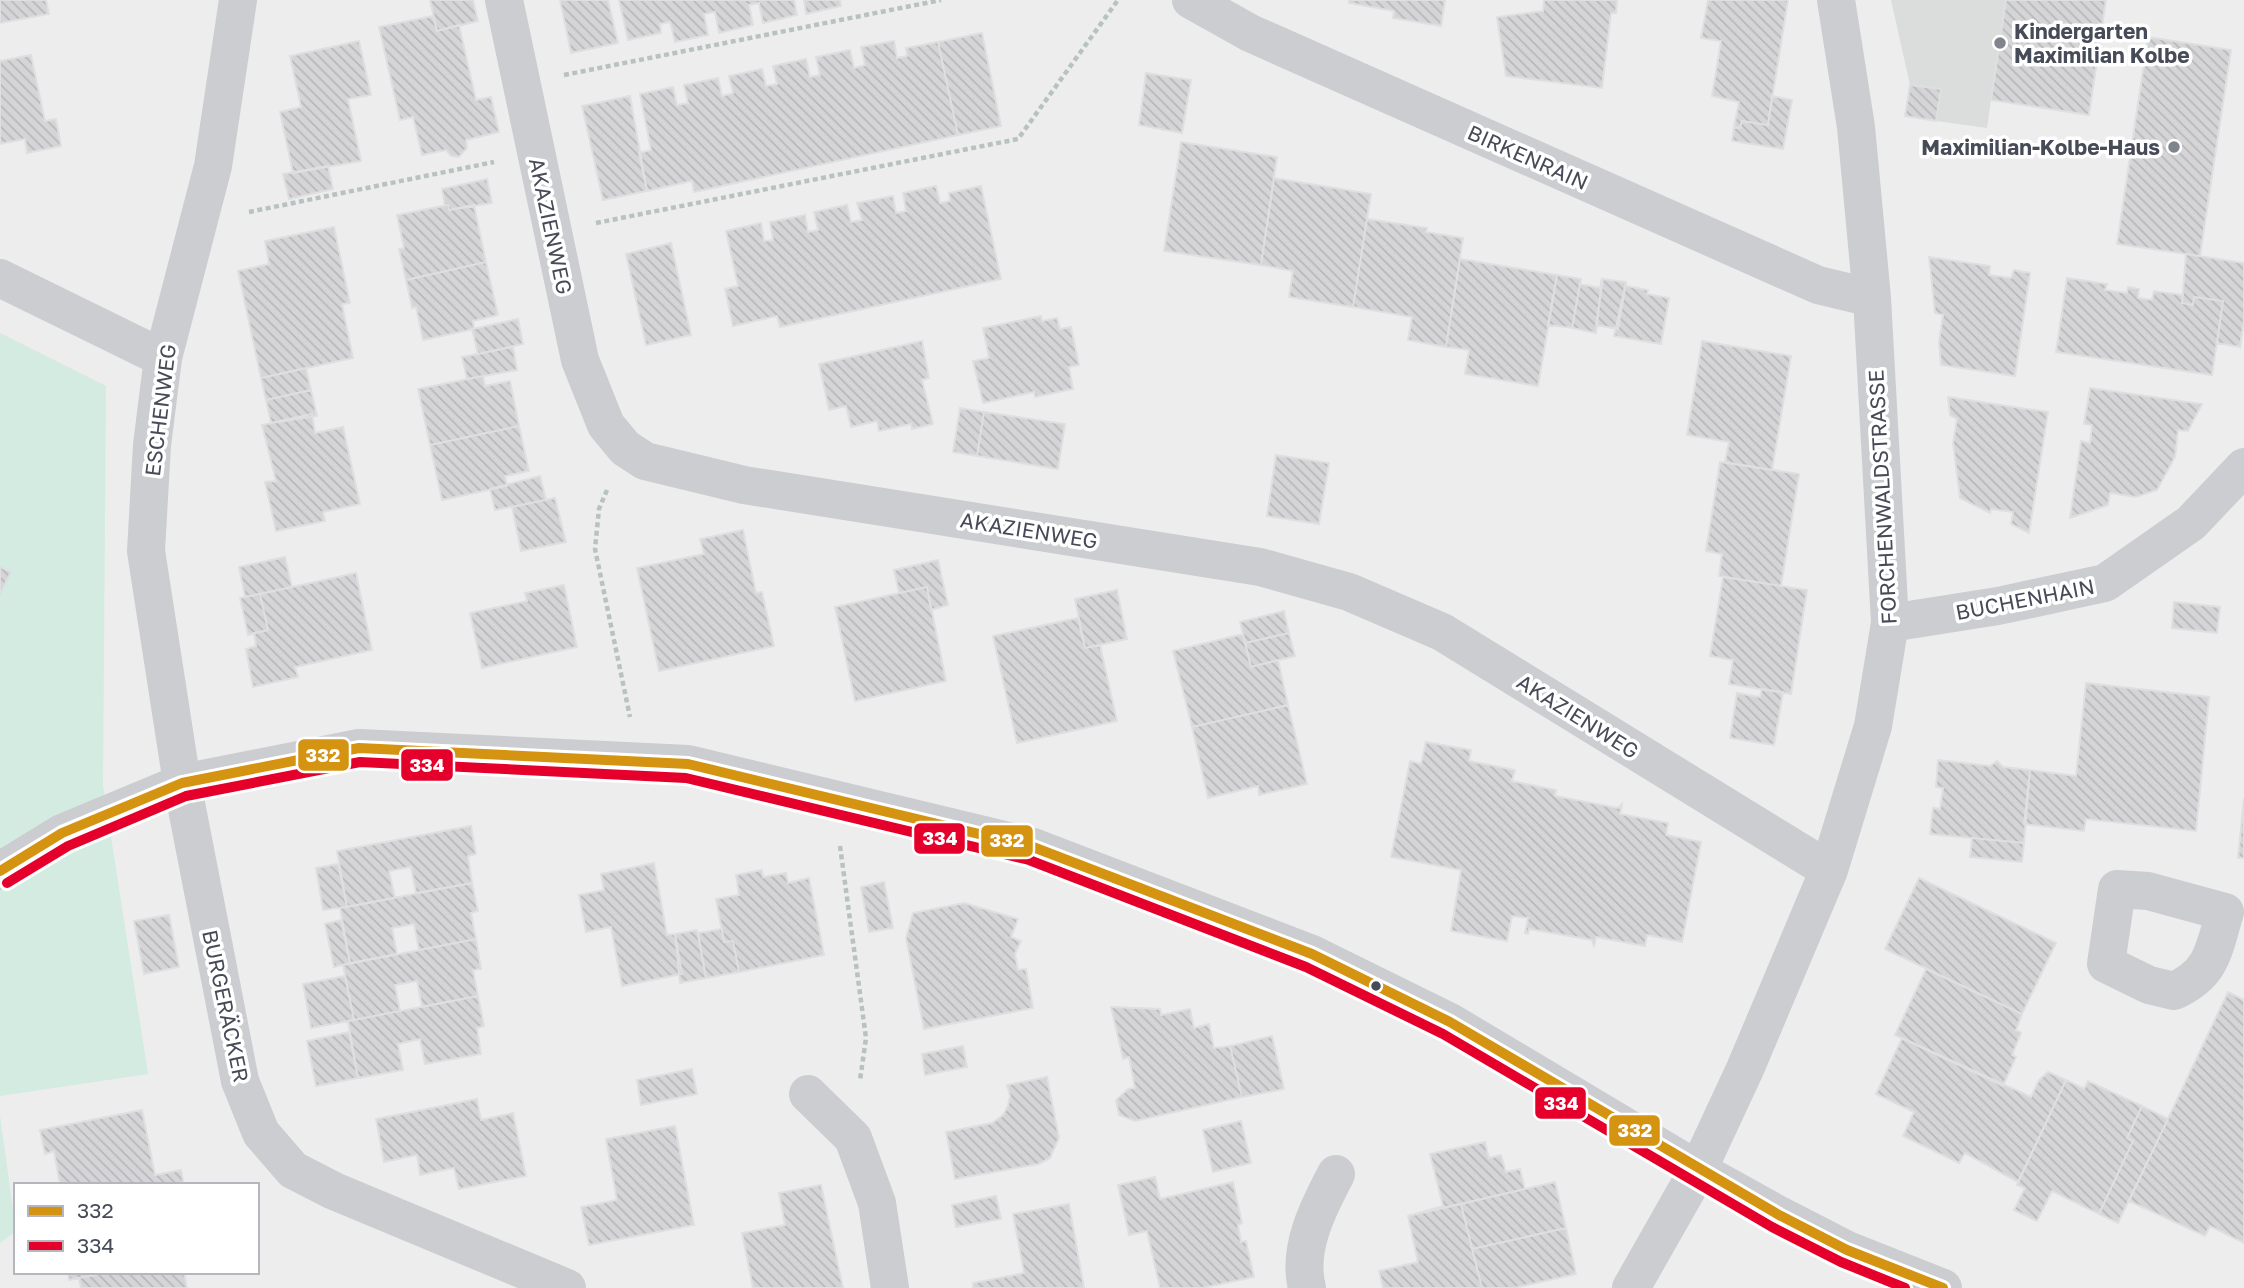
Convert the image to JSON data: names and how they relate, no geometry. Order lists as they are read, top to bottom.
{
  "streets": {
    "street": [
      "BIRKENRAIN",
      "AKAZIENWEG",
      "ESCHENWEG",
      "FORCHENWALDSTRASSE",
      "BUCHENHAIN",
      "BURGERÄCKER"
    ]
  },
  "crossings": [
    ["BIRKENRAIN", "FORCHENWALDSTRASSE"],
    ["AKAZIENWEG", "FORCHENWALDSTRASSE"],
    ["ESCHENWEG", "BURGERÄCKER"],
    ["FORCHENWALDSTRASSE", "BUCHENHAIN"]
  ],
  "places": ["Kindergarten Maximilian Kolbe", "Maximilian-Kolbe-Haus"],
  "lines": ["transit line 332", "transit line 334"],
  "legend": ["332", "334"]
}
